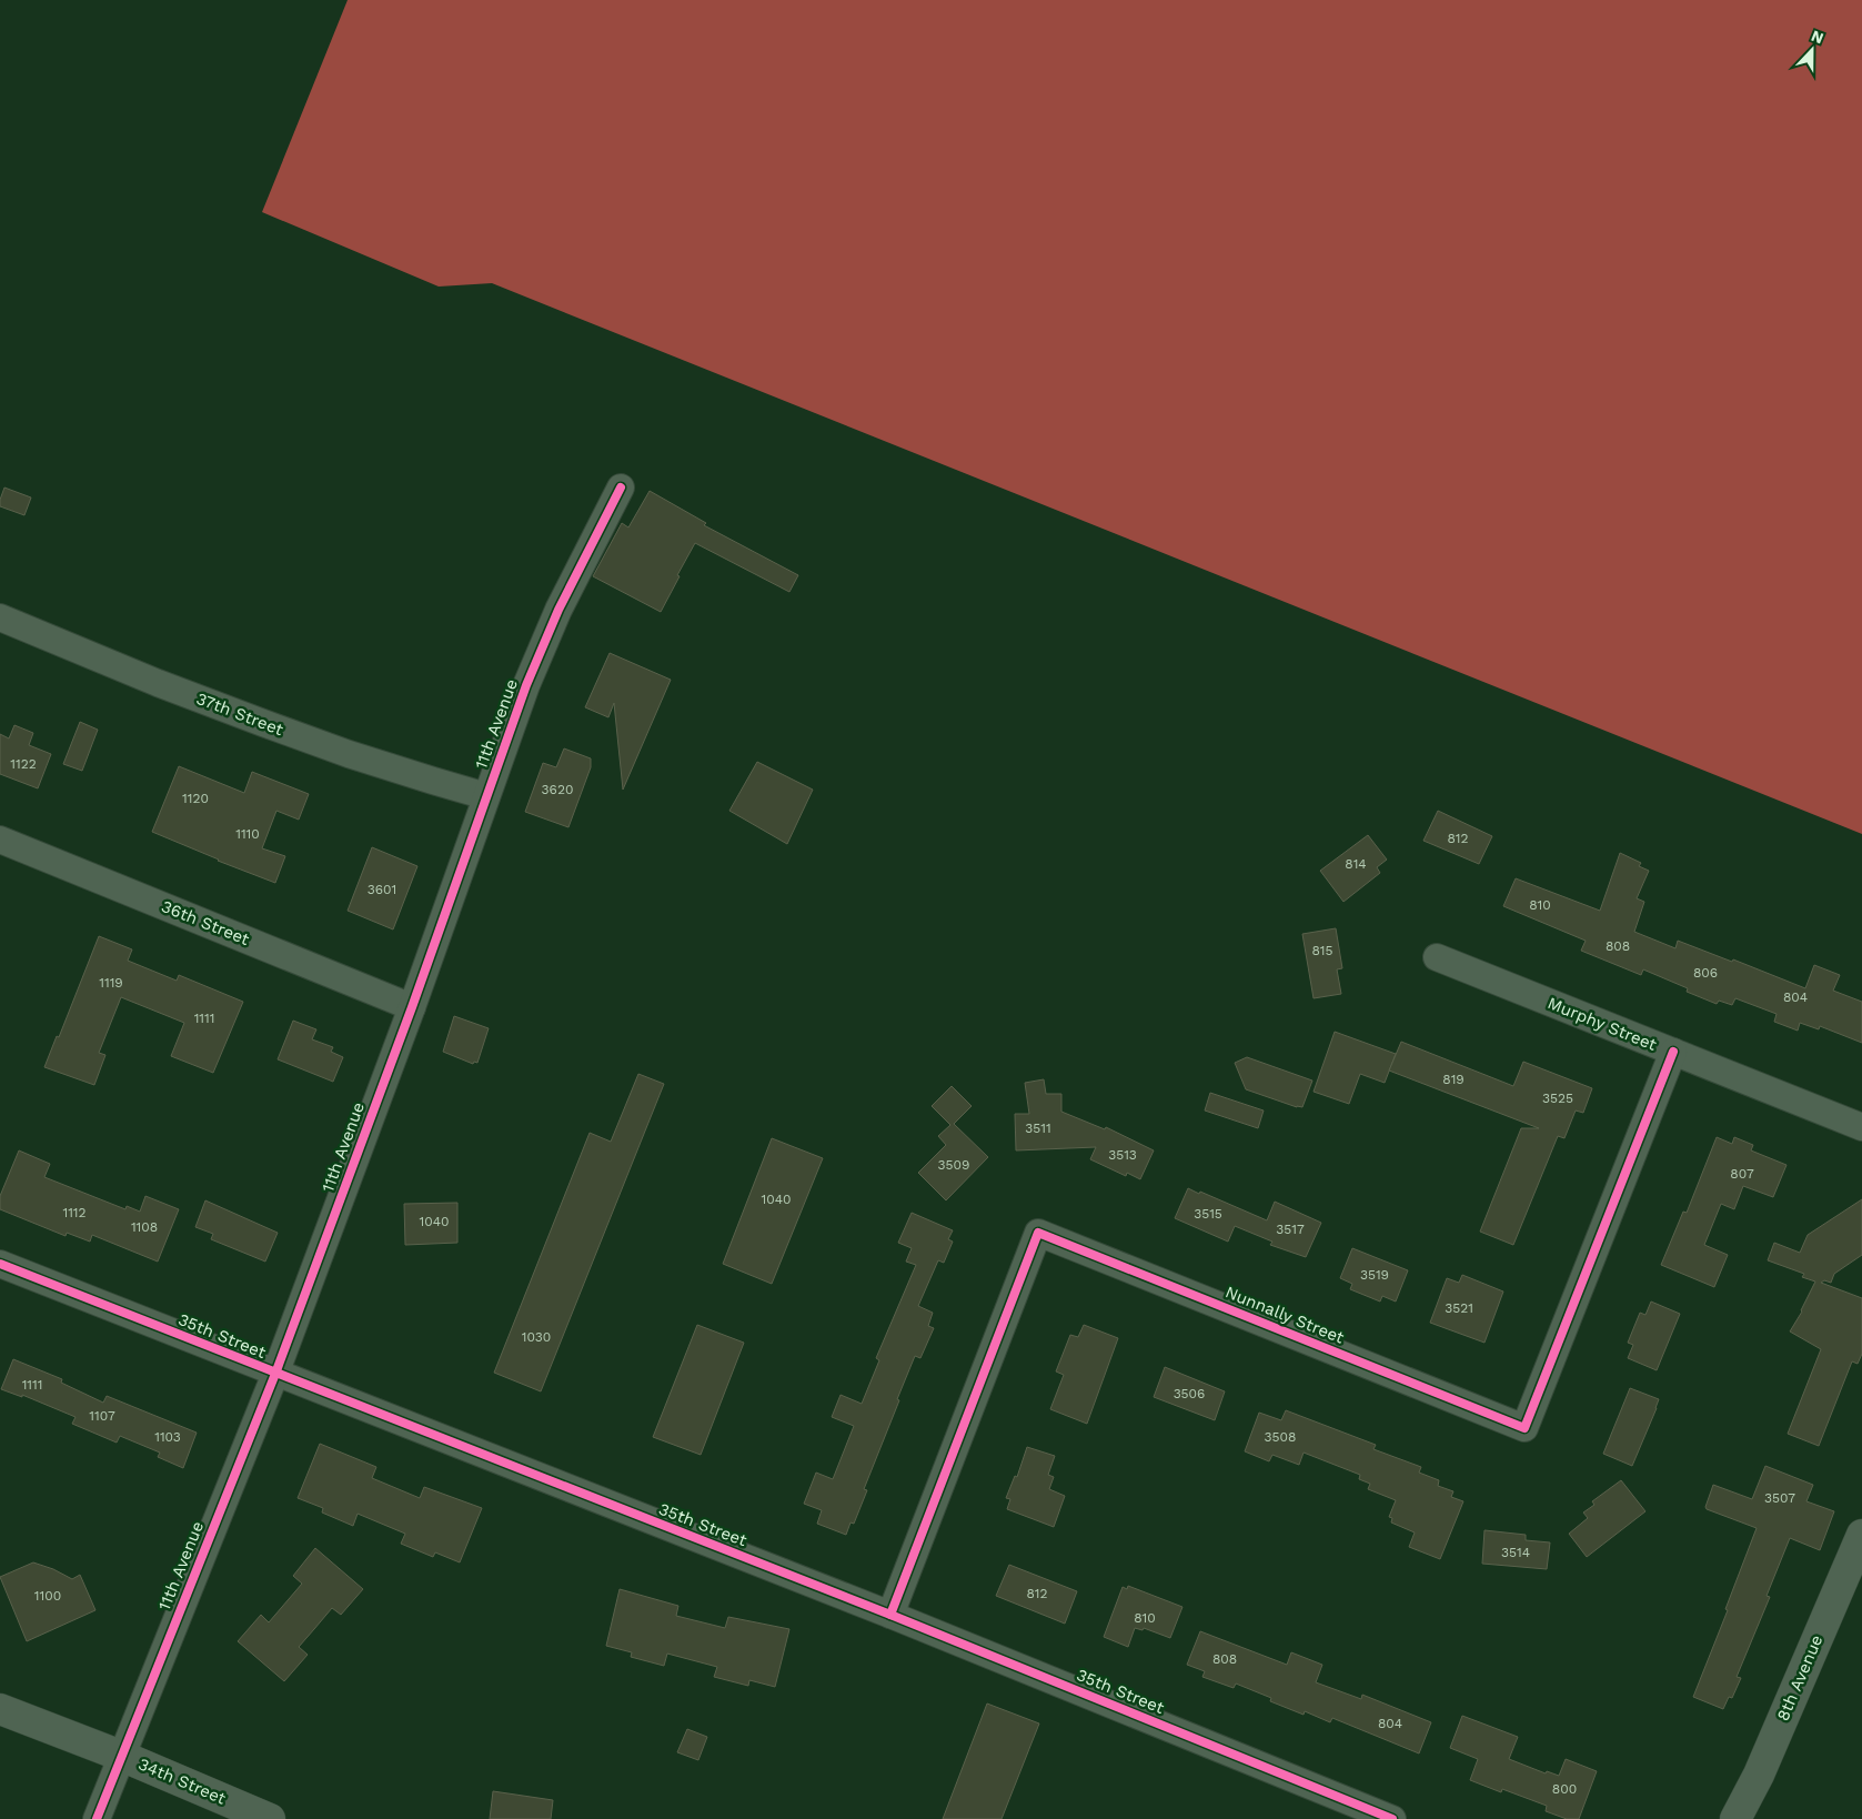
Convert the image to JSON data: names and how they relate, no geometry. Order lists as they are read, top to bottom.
{
  "streets": {
    "street": [
      "37th Street",
      "11th Avenue",
      "36th Street",
      "Murphy Street",
      "Nunnally Street",
      "35th Street",
      "8th Avenue",
      "34th Street"
    ]
  },
  "crossings": [
    ["37th Street", "11th Avenue"],
    ["11th Avenue", "36th Street"],
    ["11th Avenue", "35th Street"],
    ["11th Avenue", "34th Street"],
    ["Murphy Street", "Nunnally Street"],
    ["Nunnally Street", "35th Street"]
  ],
  "house_numbers": [
    "1122",
    "3620",
    "1120",
    "1110",
    "812",
    "814",
    "3601",
    "810",
    "808",
    "815",
    "806",
    "1119",
    "804",
    "1111",
    "819",
    "3525",
    "3511",
    "3513",
    "3509",
    "807",
    "1040",
    "1112",
    "3515",
    "1040",
    "1108",
    "3517",
    "3519",
    "3521",
    "1030",
    "1111",
    "3506",
    "1107",
    "1103",
    "3508",
    "3507",
    "3514",
    "812",
    "1100",
    "810",
    "808",
    "804",
    "800"
  ],
  "north": "top"
}
